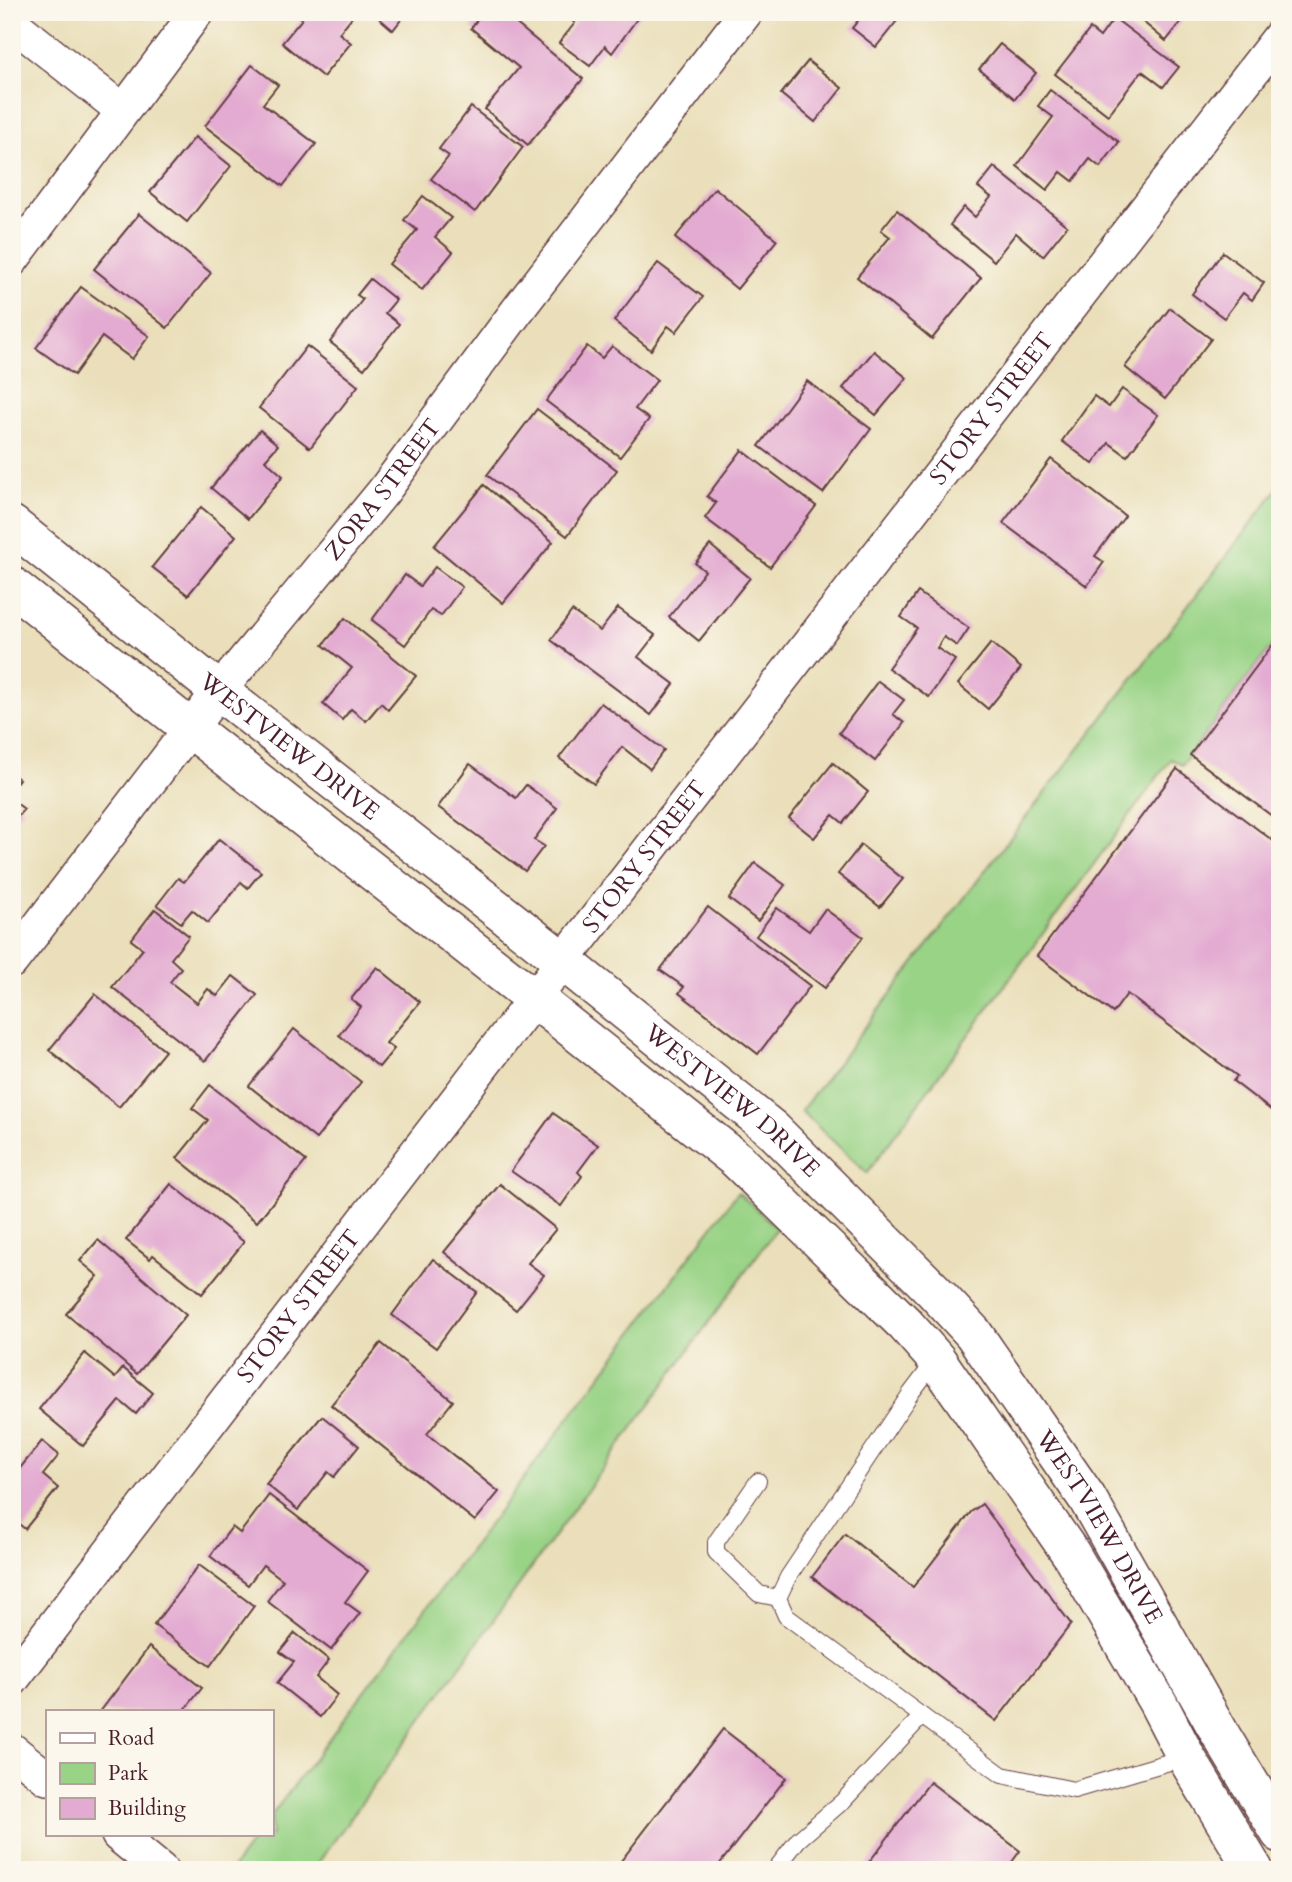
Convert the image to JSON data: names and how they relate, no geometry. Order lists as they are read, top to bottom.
{
  "streets": {
    "main road": ["WESTVIEW DRIVE"],
    "street": ["STORY STREET", "ZORA STREET"]
  },
  "crossings": [
    ["STORY STREET", "WESTVIEW DRIVE"],
    ["ZORA STREET", "WESTVIEW DRIVE"]
  ],
  "legend": ["Road", "Park", "Building"]
}
